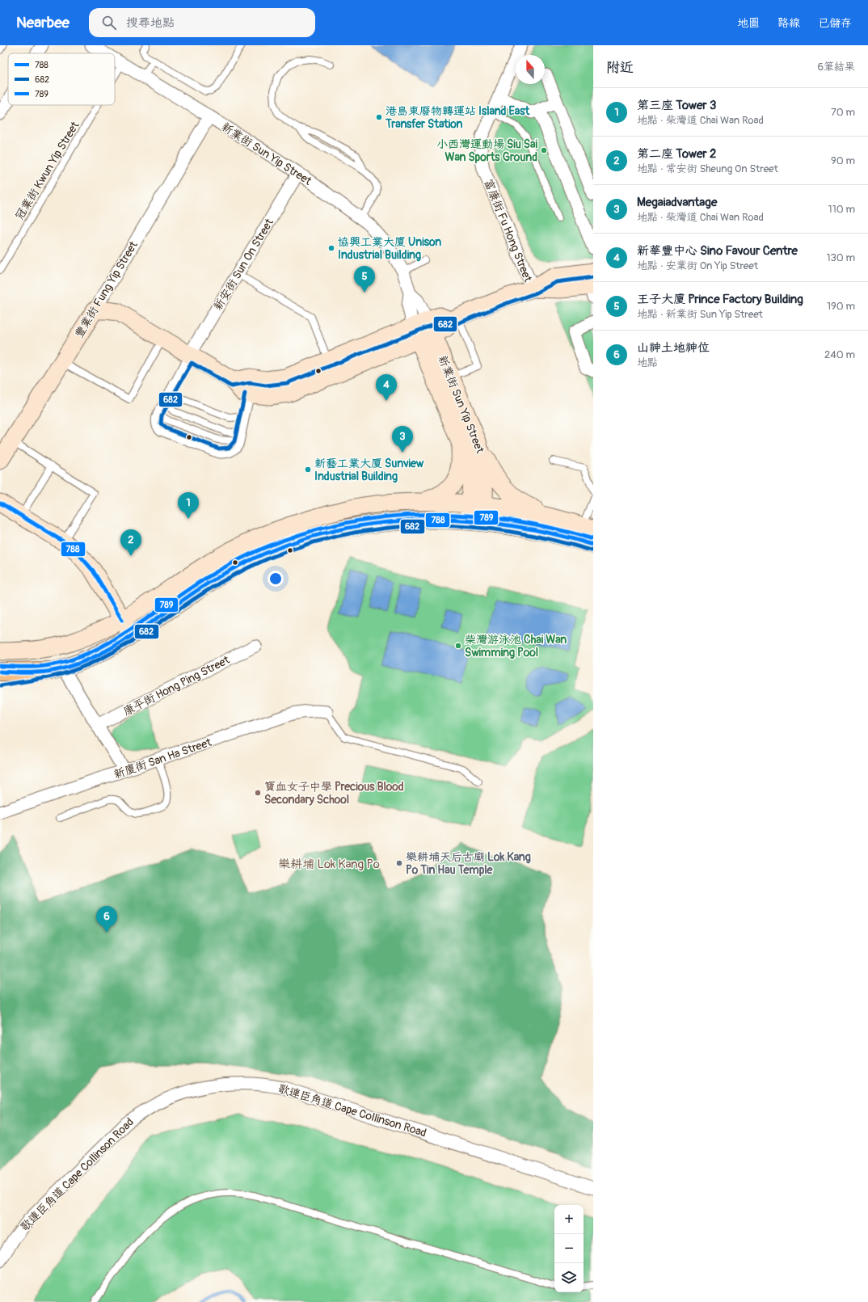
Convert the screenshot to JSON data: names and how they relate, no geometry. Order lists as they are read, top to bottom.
{
  "streets": {
    "main road": ["新業街 Sun Yip Street", "豐業街 Fung Yip Street"],
    "street": [
      "富康街 Fu Hong Street",
      "新安街 Sun On Street",
      "康平街 Hong Ping Street",
      "新廈街 San Ha Street",
      "歌連臣角道 Cape Collinson Road"
    ],
    "lane": ["冠業街 Kwun Yip Street"]
  },
  "crossings": [
    ["新業街 Sun Yip Street", "冠業街 Kwun Yip Street"],
    ["新業街 Sun Yip Street", "新安街 Sun On Street"],
    ["新業街 Sun Yip Street", "豐業街 Fung Yip Street"]
  ],
  "districts": ["樂耕埔 Lok Kang Po"],
  "places": [
    "港島東廢物轉運站 Island East Transfer Station",
    "小西灣運動場 Siu Sai Wan Sports Ground",
    "協興工業大廈 Unison Industrial Building",
    "新藝工業大廈 Sunview Industrial Building",
    "柴灣游泳池 Chai Wan Swimming Pool",
    "寶血女子中學 Precious Blood Secondary School",
    "樂耕埔天后古廟 Lok Kang Po Tin Hau Temple"
  ],
  "lines": ["transit line 682", "transit line 788", "transit line 789"],
  "legend": ["788", "682", "789"],
  "north": "top",
  "page": {
    "header": "Nearbee",
    "search": "搜尋地點",
    "nav": ["地圖", "路線", "已儲存"],
    "heading": ["附近", "6筆結果"],
    "list": [
      {
        "mark": "1",
        "name": "第三座 Tower 3",
        "note": "地點 · 柴灣道 Chai Wan Road",
        "value": "70 m"
      },
      {
        "mark": "2",
        "name": "第二座 Tower 2",
        "note": "地點 · 常安街 Sheung On Street",
        "value": "90 m"
      },
      {
        "mark": "3",
        "name": "Megaiadvantage",
        "note": "地點 · 柴灣道 Chai Wan Road",
        "value": "110 m"
      },
      {
        "mark": "4",
        "name": "新華豐中心 Sino Favour Centre",
        "note": "地點 · 安業街 On Yip Street",
        "value": "130 m"
      },
      {
        "mark": "5",
        "name": "王子大廈 Prince Factory Building",
        "note": "地點 · 新業街 Sun Yip Street",
        "value": "190 m"
      },
      {
        "mark": "6",
        "name": "山神土地神位",
        "note": "地點",
        "value": "240 m"
      }
    ],
    "pins": [
      "5",
      "4",
      "3",
      "1",
      "2",
      "6"
    ],
    "map_buttons": ["+", "−"]
  }
}
